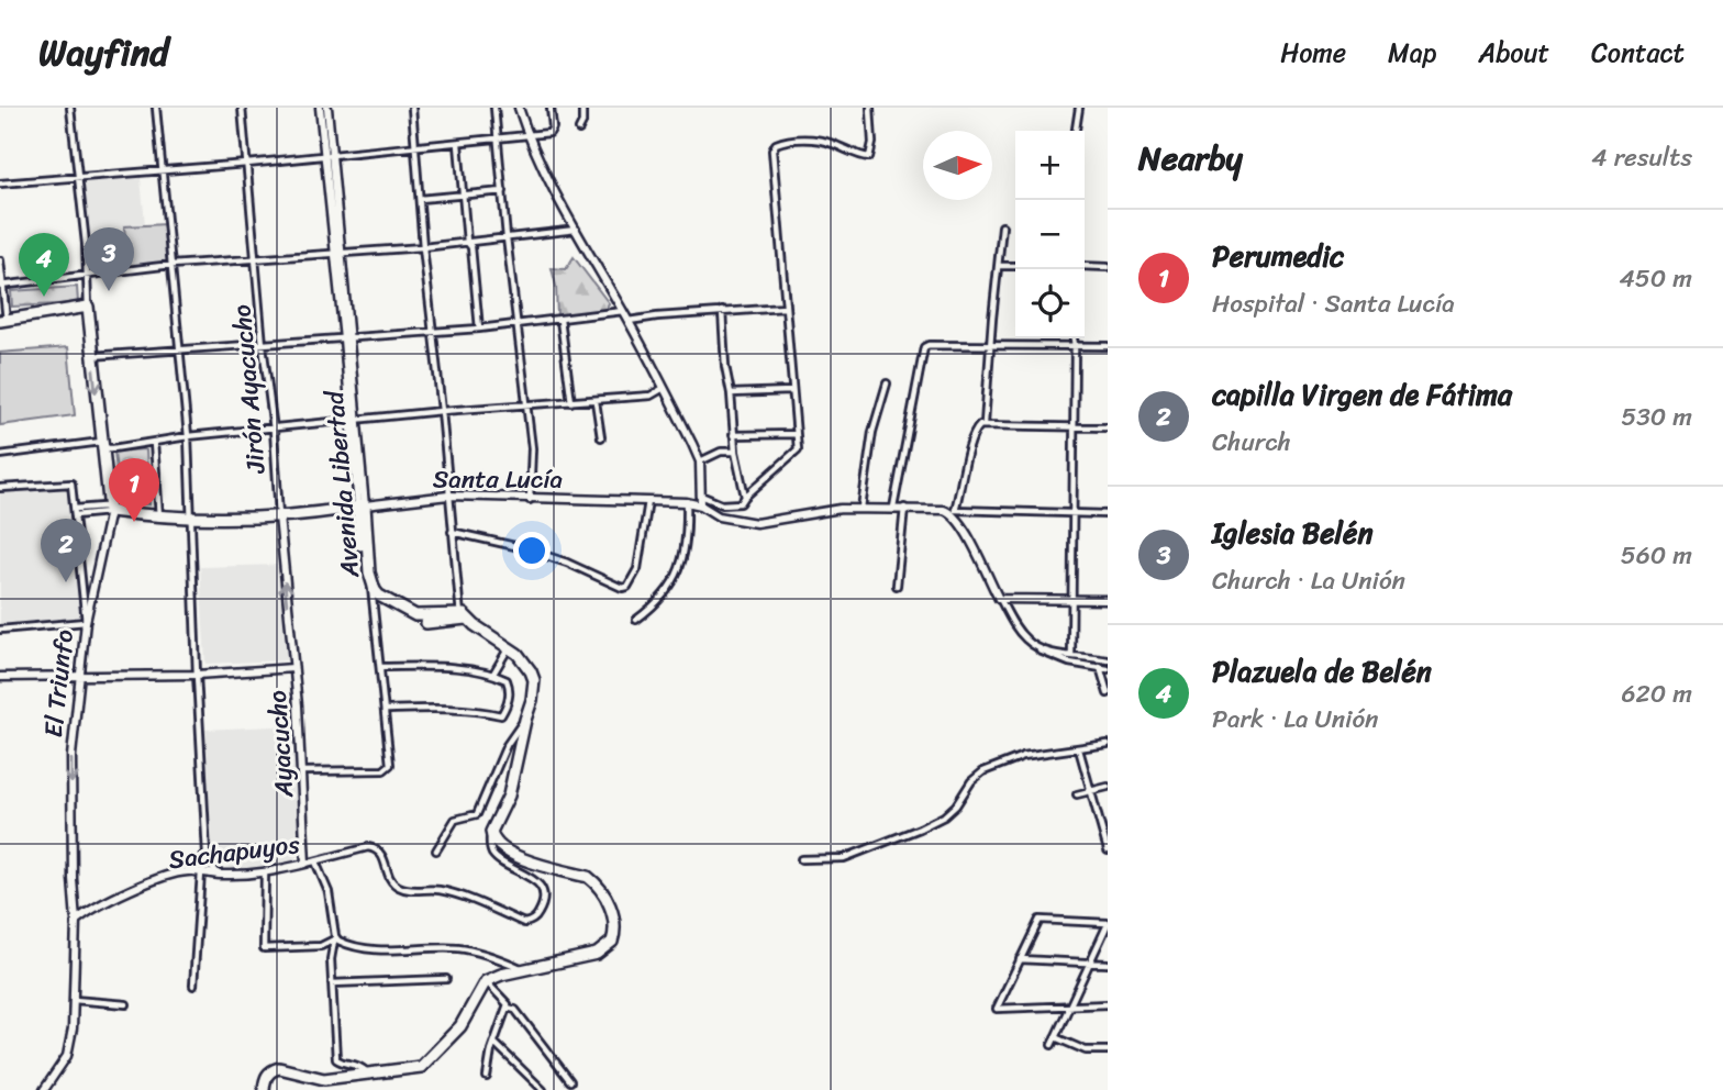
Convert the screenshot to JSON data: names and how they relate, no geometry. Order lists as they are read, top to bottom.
{
  "streets": {
    "highway": ["Santa Lucía", "Avenida Libertad", "El Triunfo"],
    "main road": ["Jirón Ayacucho", "Ayacucho", "Sachapuyos"]
  },
  "crossings": [
    ["Jirón Ayacucho", "Santa Lucía"],
    ["Jirón Ayacucho", "Ayacucho"],
    ["Santa Lucía", "Avenida Libertad"],
    ["Santa Lucía", "El Triunfo"],
    ["El Triunfo", "Sachapuyos"],
    ["Ayacucho", "Sachapuyos"]
  ],
  "north": "right",
  "page": {
    "header": "Wayfind",
    "nav": [
      "Home",
      "Map",
      "About",
      "Contact"
    ],
    "heading": ["Nearby", "4 results"],
    "map_buttons": ["+", "−"],
    "list": [
      {
        "mark": "1",
        "name": "Perumedic",
        "note": "Hospital · Santa Lucía",
        "value": "450 m"
      },
      {
        "mark": "2",
        "name": "capilla Virgen de Fátima",
        "note": "Church",
        "value": "530 m"
      },
      {
        "mark": "3",
        "name": "Iglesia Belén",
        "note": "Church · La Unión",
        "value": "560 m"
      },
      {
        "mark": "4",
        "name": "Plazuela de Belén",
        "note": "Park · La Unión",
        "value": "620 m"
      }
    ],
    "pins": [
      "3",
      "4",
      "1",
      "2"
    ]
  }
}
